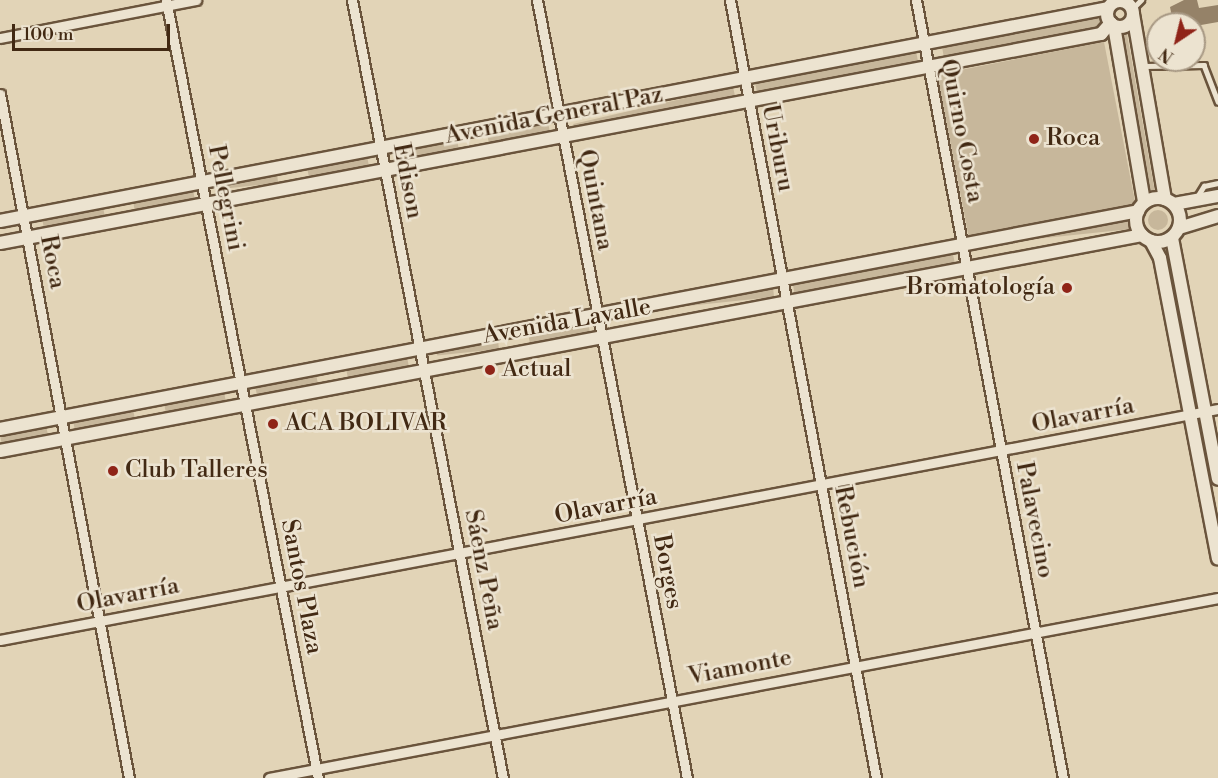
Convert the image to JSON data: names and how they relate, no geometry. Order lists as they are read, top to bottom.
{
  "streets": {
    "street": [
      "Avenida General Paz",
      "Quirno Costa",
      "Uriburu",
      "Edison",
      "Pellegrini",
      "Quintana",
      "Roca",
      "Avenida Lavalle",
      "Olavarría",
      "Palavecino",
      "Rebución",
      "Sáenz Peña",
      "Borges",
      "Santos Plaza",
      "Viamonte"
    ]
  },
  "crossings": [
    ["Avenida General Paz", "Quirno Costa"],
    ["Avenida General Paz", "Uriburu"],
    ["Avenida General Paz", "Edison"],
    ["Avenida General Paz", "Pellegrini"],
    ["Avenida General Paz", "Quintana"],
    ["Avenida General Paz", "Roca"],
    ["Quirno Costa", "Avenida Lavalle"],
    ["Quirno Costa", "Palavecino"],
    ["Uriburu", "Avenida Lavalle"],
    ["Uriburu", "Rebución"],
    ["Edison", "Avenida Lavalle"],
    ["Edison", "Sáenz Peña"],
    ["Pellegrini", "Avenida Lavalle"],
    ["Pellegrini", "Santos Plaza"],
    ["Quintana", "Avenida Lavalle"],
    ["Quintana", "Borges"],
    ["Roca", "Avenida Lavalle"],
    ["Roca", "Olavarría"],
    ["Avenida Lavalle", "Palavecino"],
    ["Avenida Lavalle", "Rebución"],
    ["Avenida Lavalle", "Sáenz Peña"],
    ["Avenida Lavalle", "Borges"],
    ["Avenida Lavalle", "Santos Plaza"],
    ["Olavarría", "Palavecino"],
    ["Olavarría", "Rebución"],
    ["Olavarría", "Sáenz Peña"],
    ["Olavarría", "Borges"],
    ["Olavarría", "Santos Plaza"],
    ["Palavecino", "Viamonte"],
    ["Rebución", "Viamonte"],
    ["Sáenz Peña", "Viamonte"],
    ["Borges", "Viamonte"],
    ["Santos Plaza", "Viamonte"]
  ],
  "places": [
    "Roca",
    "Bromatología",
    "Actual",
    "ACA BOLIVAR",
    "Club Talleres"
  ],
  "scale_bar": "100 m",
  "north": "bottom left"
}
